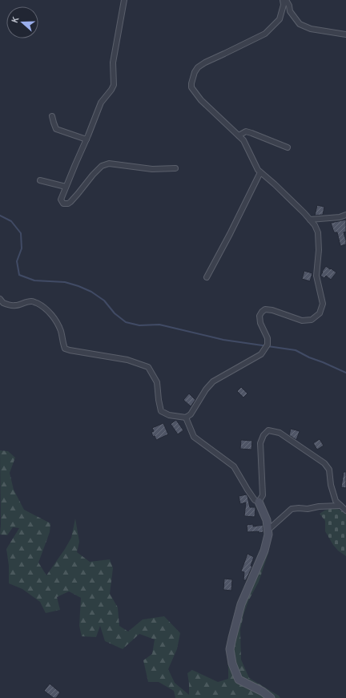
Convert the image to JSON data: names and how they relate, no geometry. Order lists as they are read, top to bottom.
{
  "north": "left"
}
